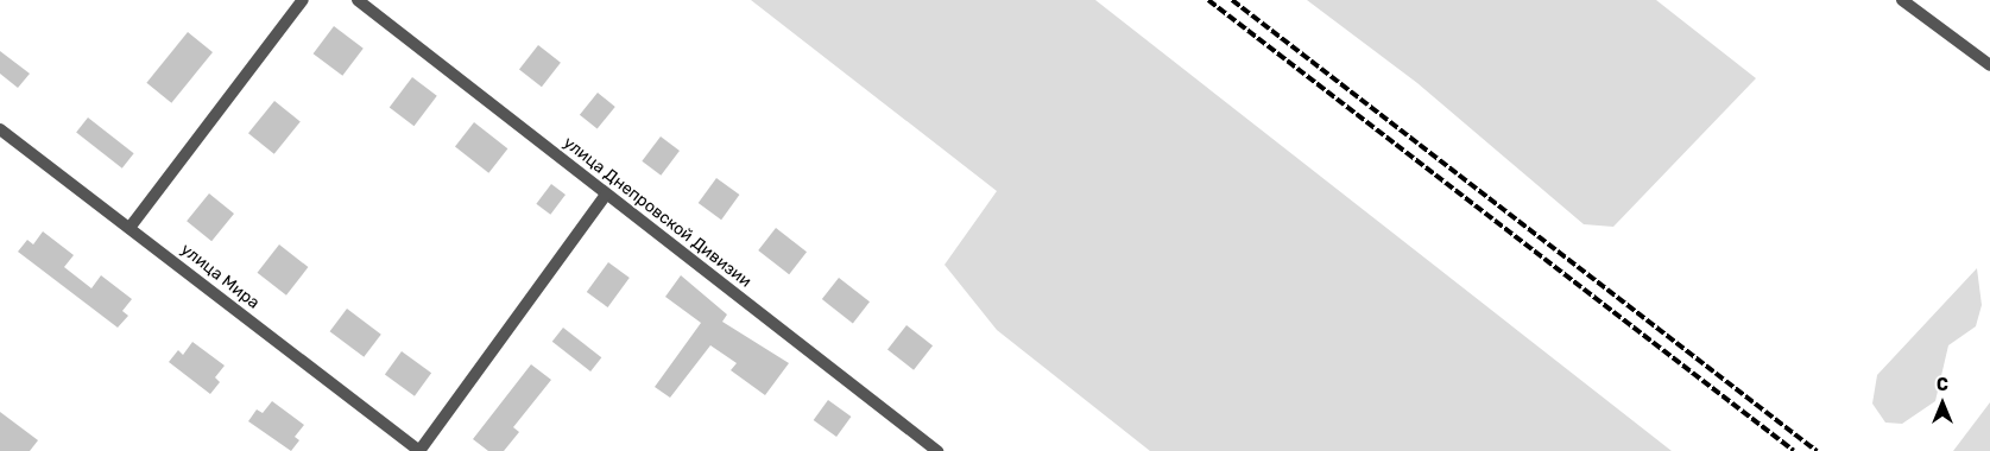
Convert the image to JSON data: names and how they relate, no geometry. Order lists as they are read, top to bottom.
{
  "streets": {
    "street": ["улица Днепровской Дивизии", "улица Мира"]
  },
  "north": "top"
}
